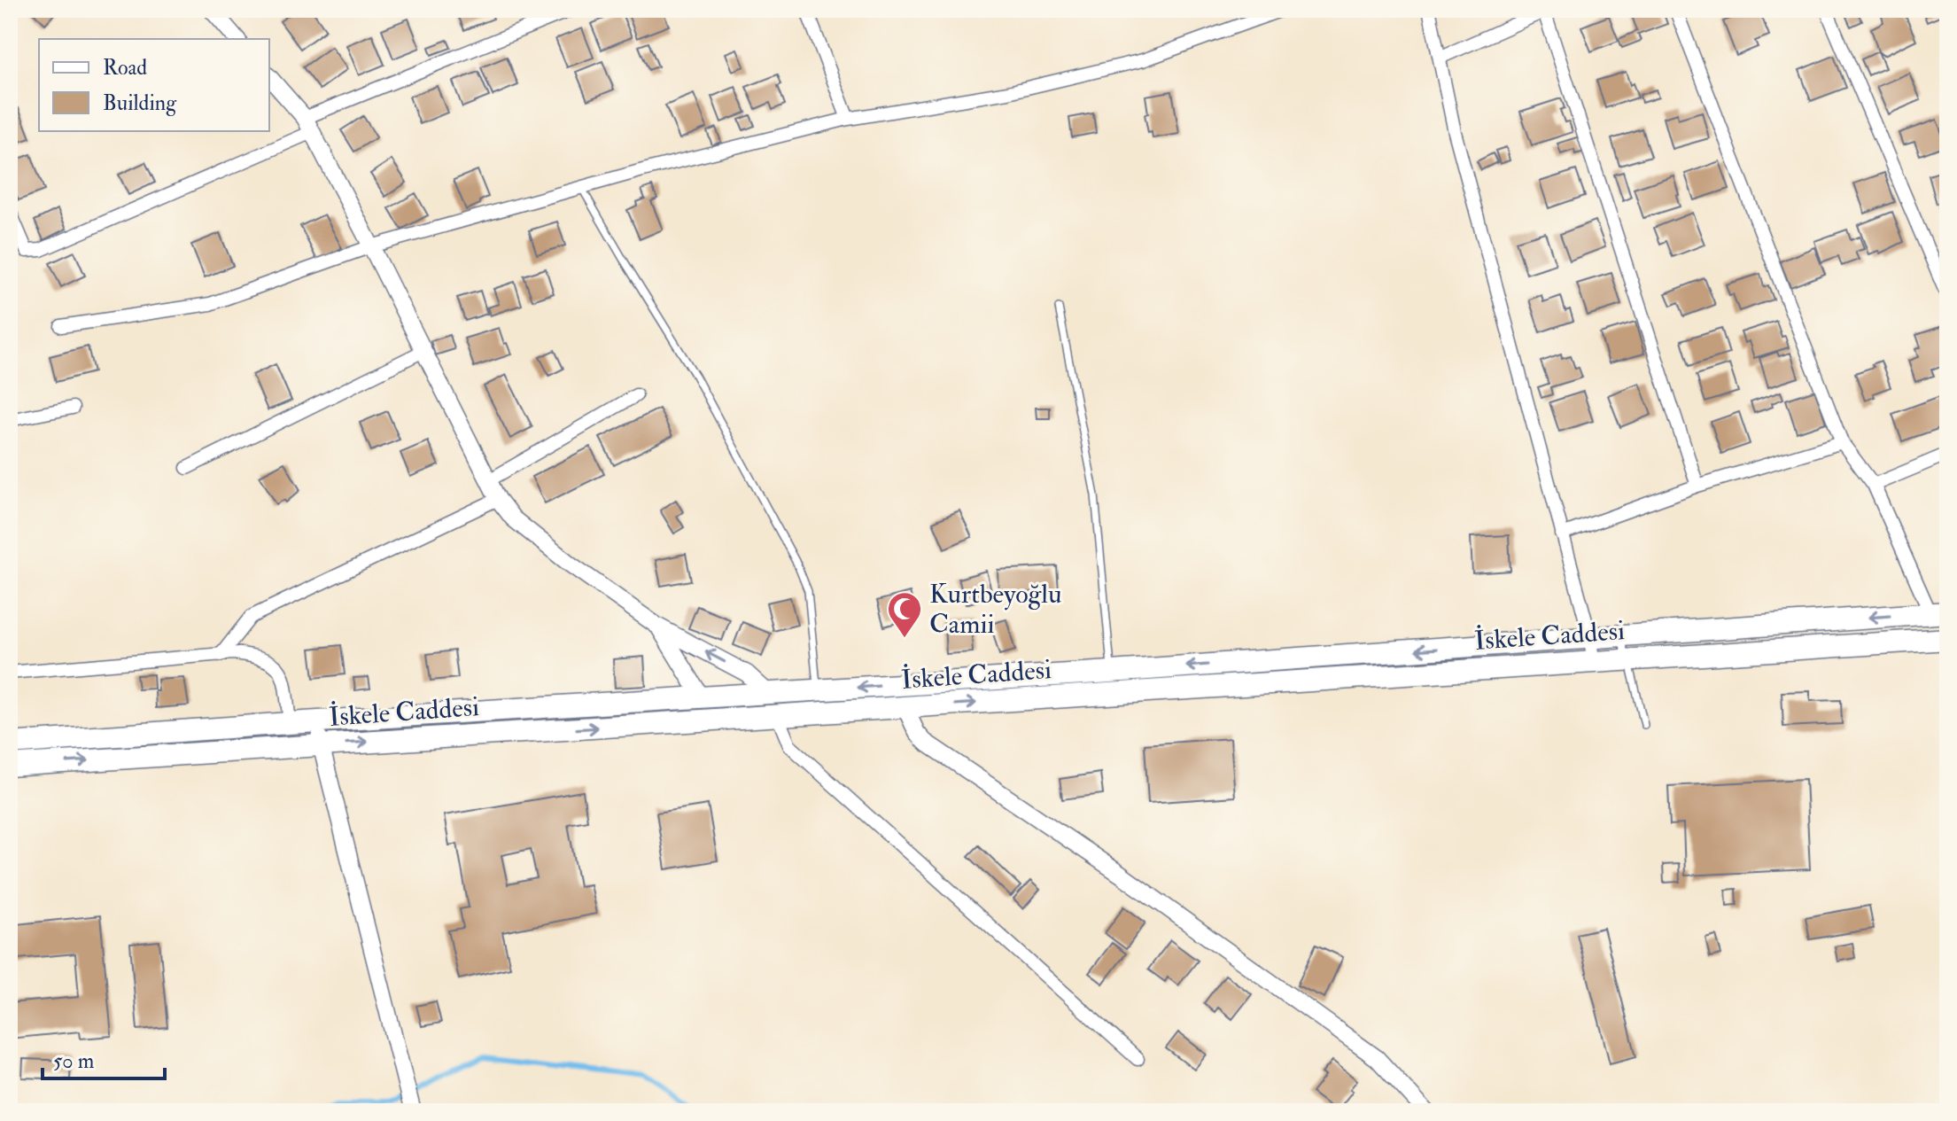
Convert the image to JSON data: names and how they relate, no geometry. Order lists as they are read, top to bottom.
{
  "streets": {
    "main road": ["İskele Caddesi"]
  },
  "places": {
    "mosque": ["Kurtbeyoğlu Camii"]
  },
  "legend": ["Road", "Building"],
  "scale_bar": "50 m"
}
